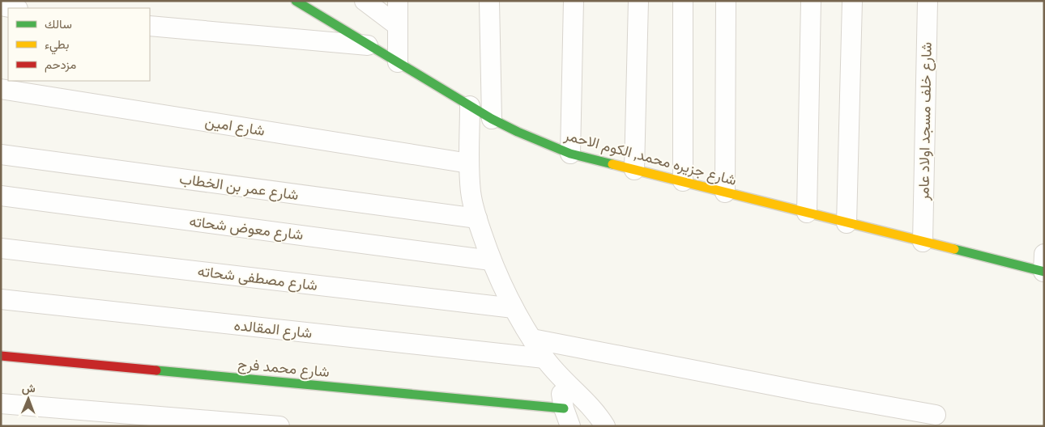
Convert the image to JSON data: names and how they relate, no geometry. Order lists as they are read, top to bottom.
{
  "streets": {
    "street": [
      "شارع خلف مسجد اولاد عامر",
      "شارع امين",
      "شارع جزيره محمد, الكوم الاحمر",
      "شارع عمر بن الخطاب",
      "شارع معوض شحاته",
      "شارع مصطفى شحاته",
      "شارع المقالده",
      "شارع محمد فرج"
    ]
  },
  "crossings": [
    ["شارع خلف مسجد اولاد عامر", "شارع جزيره محمد, الكوم الاحمر"]
  ],
  "legend": ["سالك", "بطيء", "مزدحم"],
  "north": "top"
}
